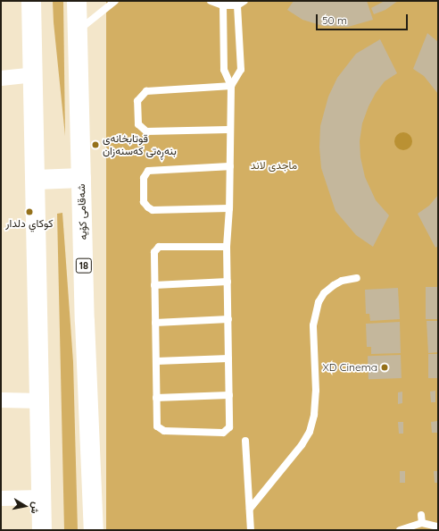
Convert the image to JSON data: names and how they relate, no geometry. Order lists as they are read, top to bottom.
{
  "streets": {
    "highway": ["شەقامی کۆیە", "18"]
  },
  "parks": ["ماجدی لاند"],
  "places": ["قوتابخانەی بنەڕەتی کەسنەزان", "كوكاي دلدار", "XD Cinema"],
  "scale_bar": "50 m",
  "north": "right"
}
